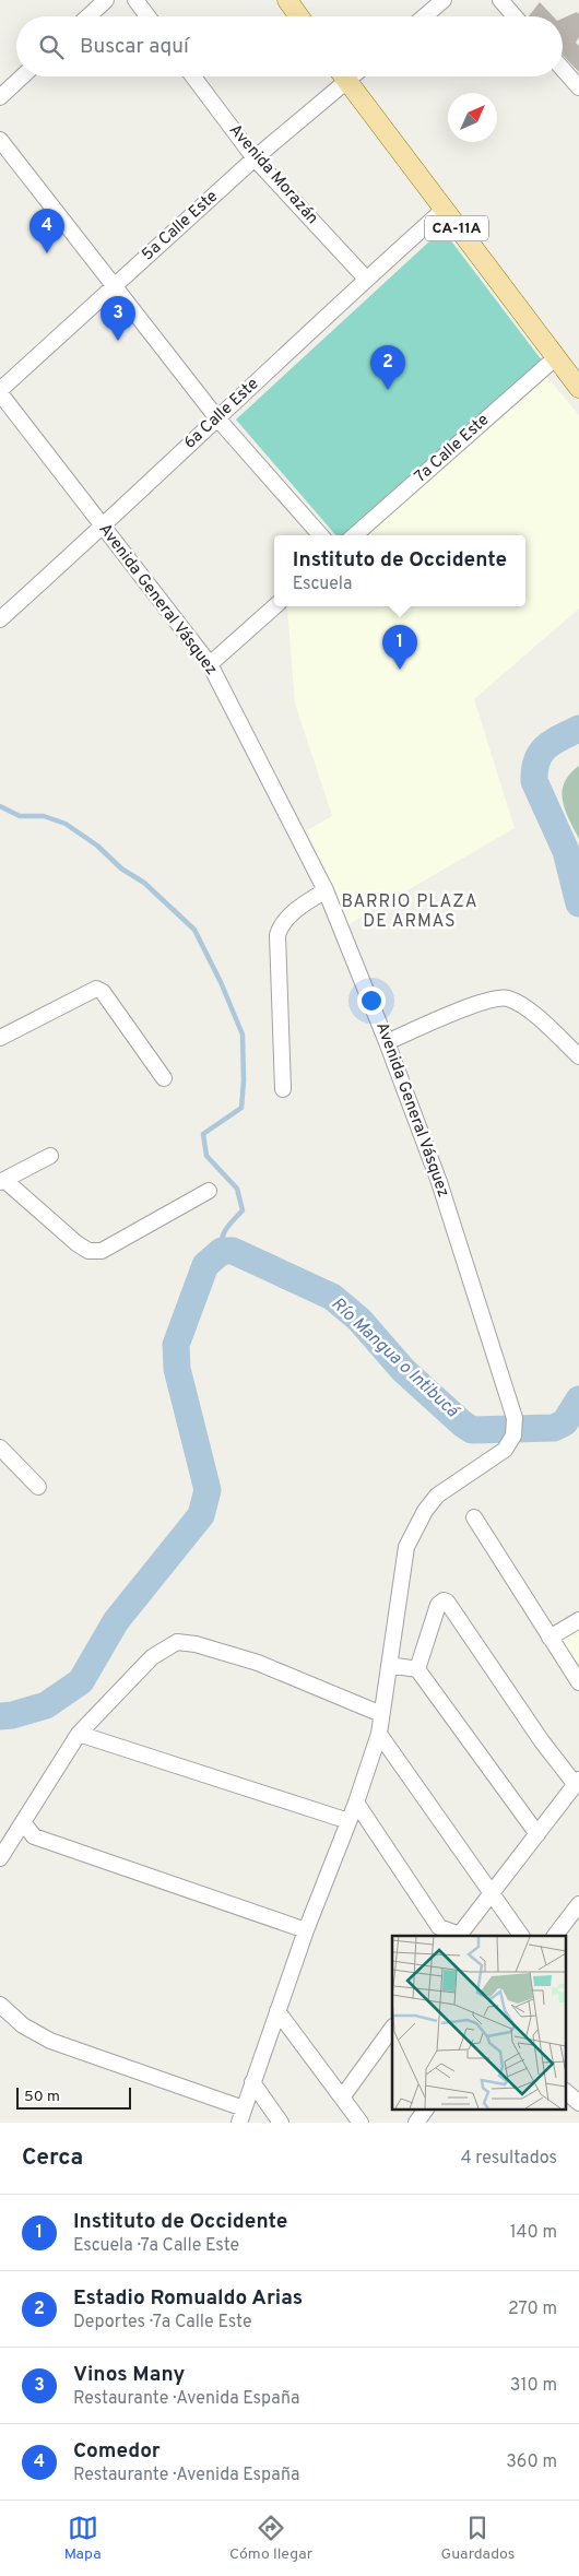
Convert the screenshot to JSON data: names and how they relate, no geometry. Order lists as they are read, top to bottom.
{
  "streets": {
    "main road": ["CA-11A"],
    "street": [
      "Avenida Morazán",
      "5a Calle Este",
      "6a Calle Este",
      "7a Calle Este",
      "Avenida General Vásquez"
    ]
  },
  "crossings": [
    ["Avenida Morazán", "5a Calle Este"],
    ["Avenida Morazán", "6a Calle Este"],
    ["5a Calle Este", "Avenida General Vásquez"],
    ["CA-11A", "6a Calle Este"],
    ["CA-11A", "7a Calle Este"],
    ["6a Calle Este", "Avenida General Vásquez"]
  ],
  "districts": ["BARRIO PLAZA DE ARMAS"],
  "water": ["Río Mangua o Intibucá"],
  "scale_bar": "50 m",
  "north": "top right",
  "page": {
    "search": "Buscar aquí",
    "pins": [
      "4",
      "3",
      "2",
      "1"
    ],
    "popup": ["Instituto de Occidente", "Escuela"],
    "scale": "50 m",
    "heading": ["Cerca", "4 resultados"],
    "list": [
      {
        "mark": "1",
        "name": "Instituto de Occidente",
        "note": "Escuela · 7a Calle Este",
        "value": "140 m"
      },
      {
        "mark": "2",
        "name": "Estadio Romualdo Arias",
        "note": "Deportes · 7a Calle Este",
        "value": "270 m"
      },
      {
        "mark": "3",
        "name": "Vinos Many",
        "note": "Restaurante · Avenida España",
        "value": "310 m"
      },
      {
        "mark": "4",
        "name": "Comedor",
        "note": "Restaurante · Avenida España",
        "value": "360 m"
      }
    ],
    "nav": ["Mapa", "Cómo llegar", "Guardados"]
  }
}
